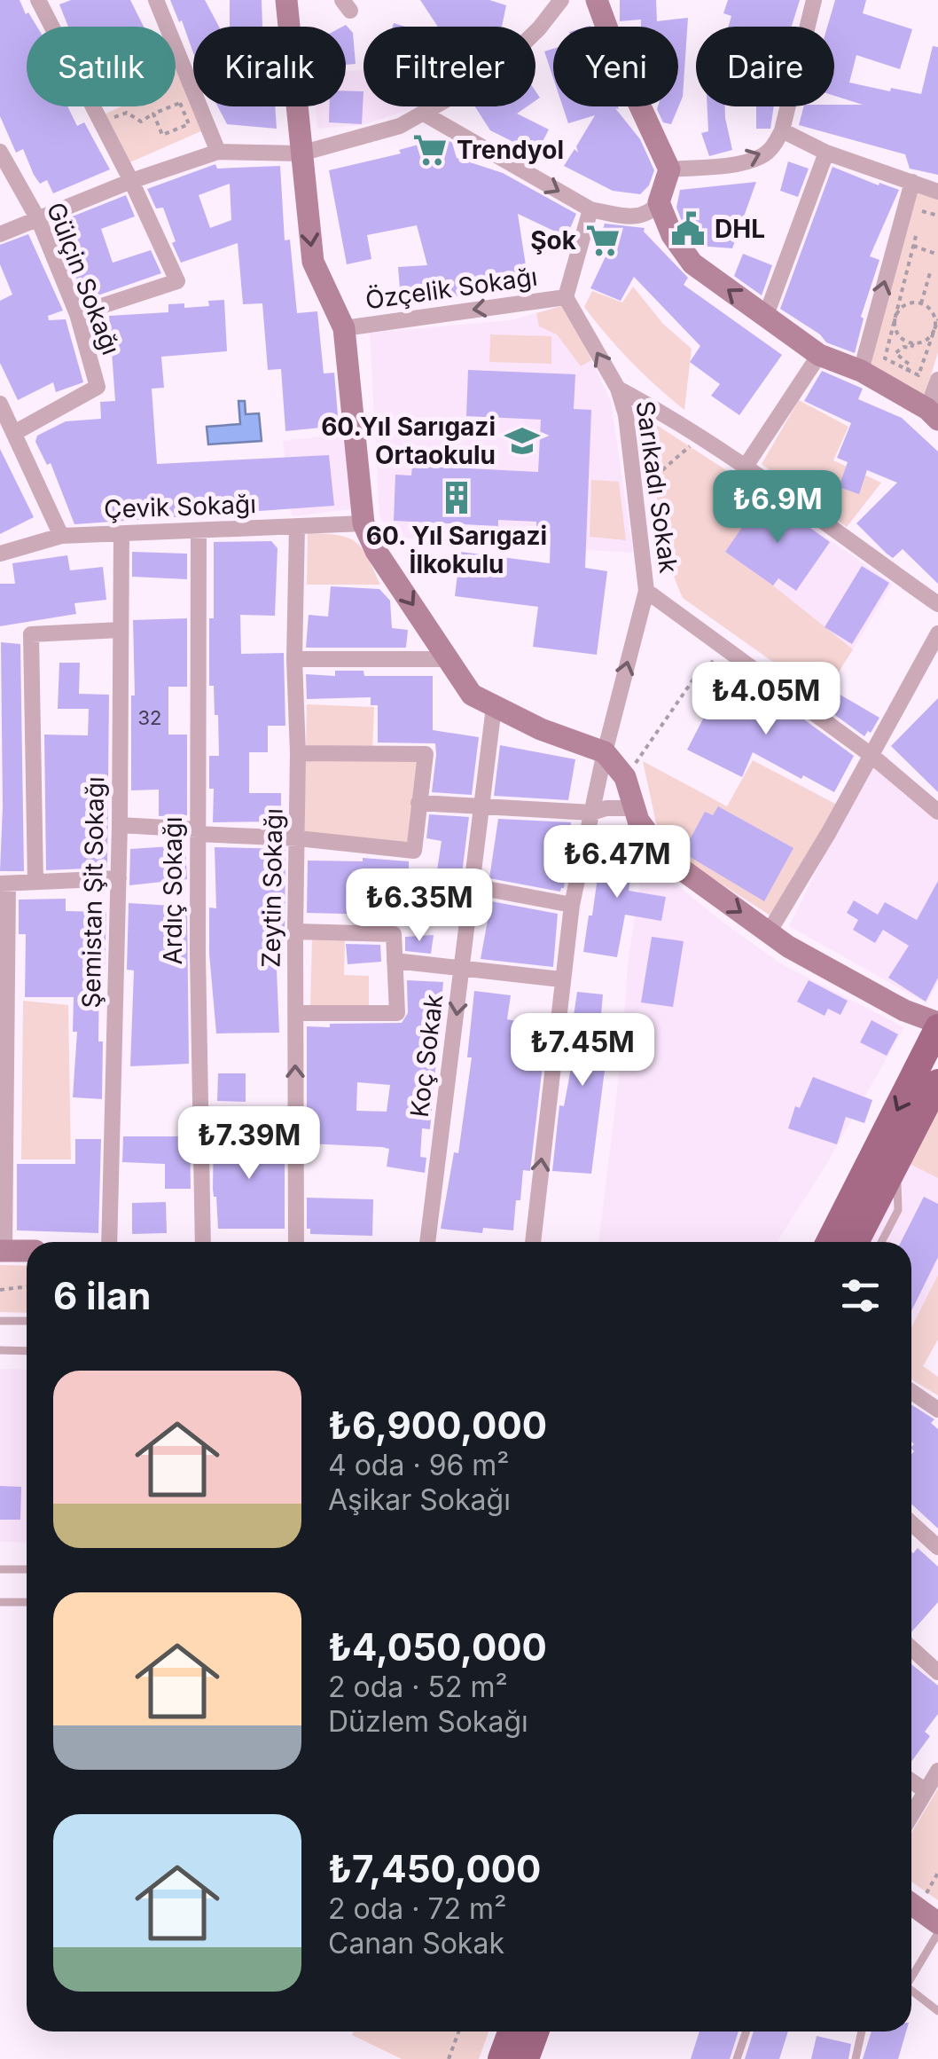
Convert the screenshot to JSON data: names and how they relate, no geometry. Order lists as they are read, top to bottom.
{
  "streets": {
    "street": [
      "Gülçin Sokağı",
      "Özçelik Sokağı",
      "Sarıkadı Sokak",
      "Çevik Sokağı",
      "Zeytin Sokağı",
      "Ardıç Sokağı",
      "Şemistan Şit Sokağı",
      "Koç Sokak"
    ]
  },
  "crossings": [
    ["Özçelik Sokağı", "Sarıkadı Sokak"],
    ["Çevik Sokağı", "Zeytin Sokağı"],
    ["Çevik Sokağı", "Ardıç Sokağı"],
    ["Çevik Sokağı", "Şemistan Şit Sokağı"]
  ],
  "one_way": ["Özçelik Sokağı", "Sarıkadı Sokak", "Koç Sokak"],
  "places": {
    "supermarket": ["Trendyol", "Şok"],
    "public building": ["DHL"],
    "school or university": ["60.Yıl Sarıgazi Ortaokulu"],
    "building": ["60. Yıl Sarıgazi İlkokulu"]
  },
  "house_numbers": ["32"],
  "page": {
    "chip": [
      "Satılık",
      "Kiralık",
      "Filtreler",
      "Yeni",
      "Daire"
    ],
    "price": [
      "₺6.9M",
      "₺4.05M",
      "₺6.47M",
      "₺6.35M",
      "₺7.45M",
      "₺7.39M"
    ],
    "heading": "6 ilan",
    "list": [
      {
        "name": "₺6,900,000",
        "note": "4 oda · 96 m² · Aşikar Sokağı"
      },
      {
        "name": "₺4,050,000",
        "note": "2 oda · 52 m² · Düzlem Sokağı"
      },
      {
        "name": "₺7,450,000",
        "note": "2 oda · 72 m² · Canan Sokak"
      }
    ]
  }
}
